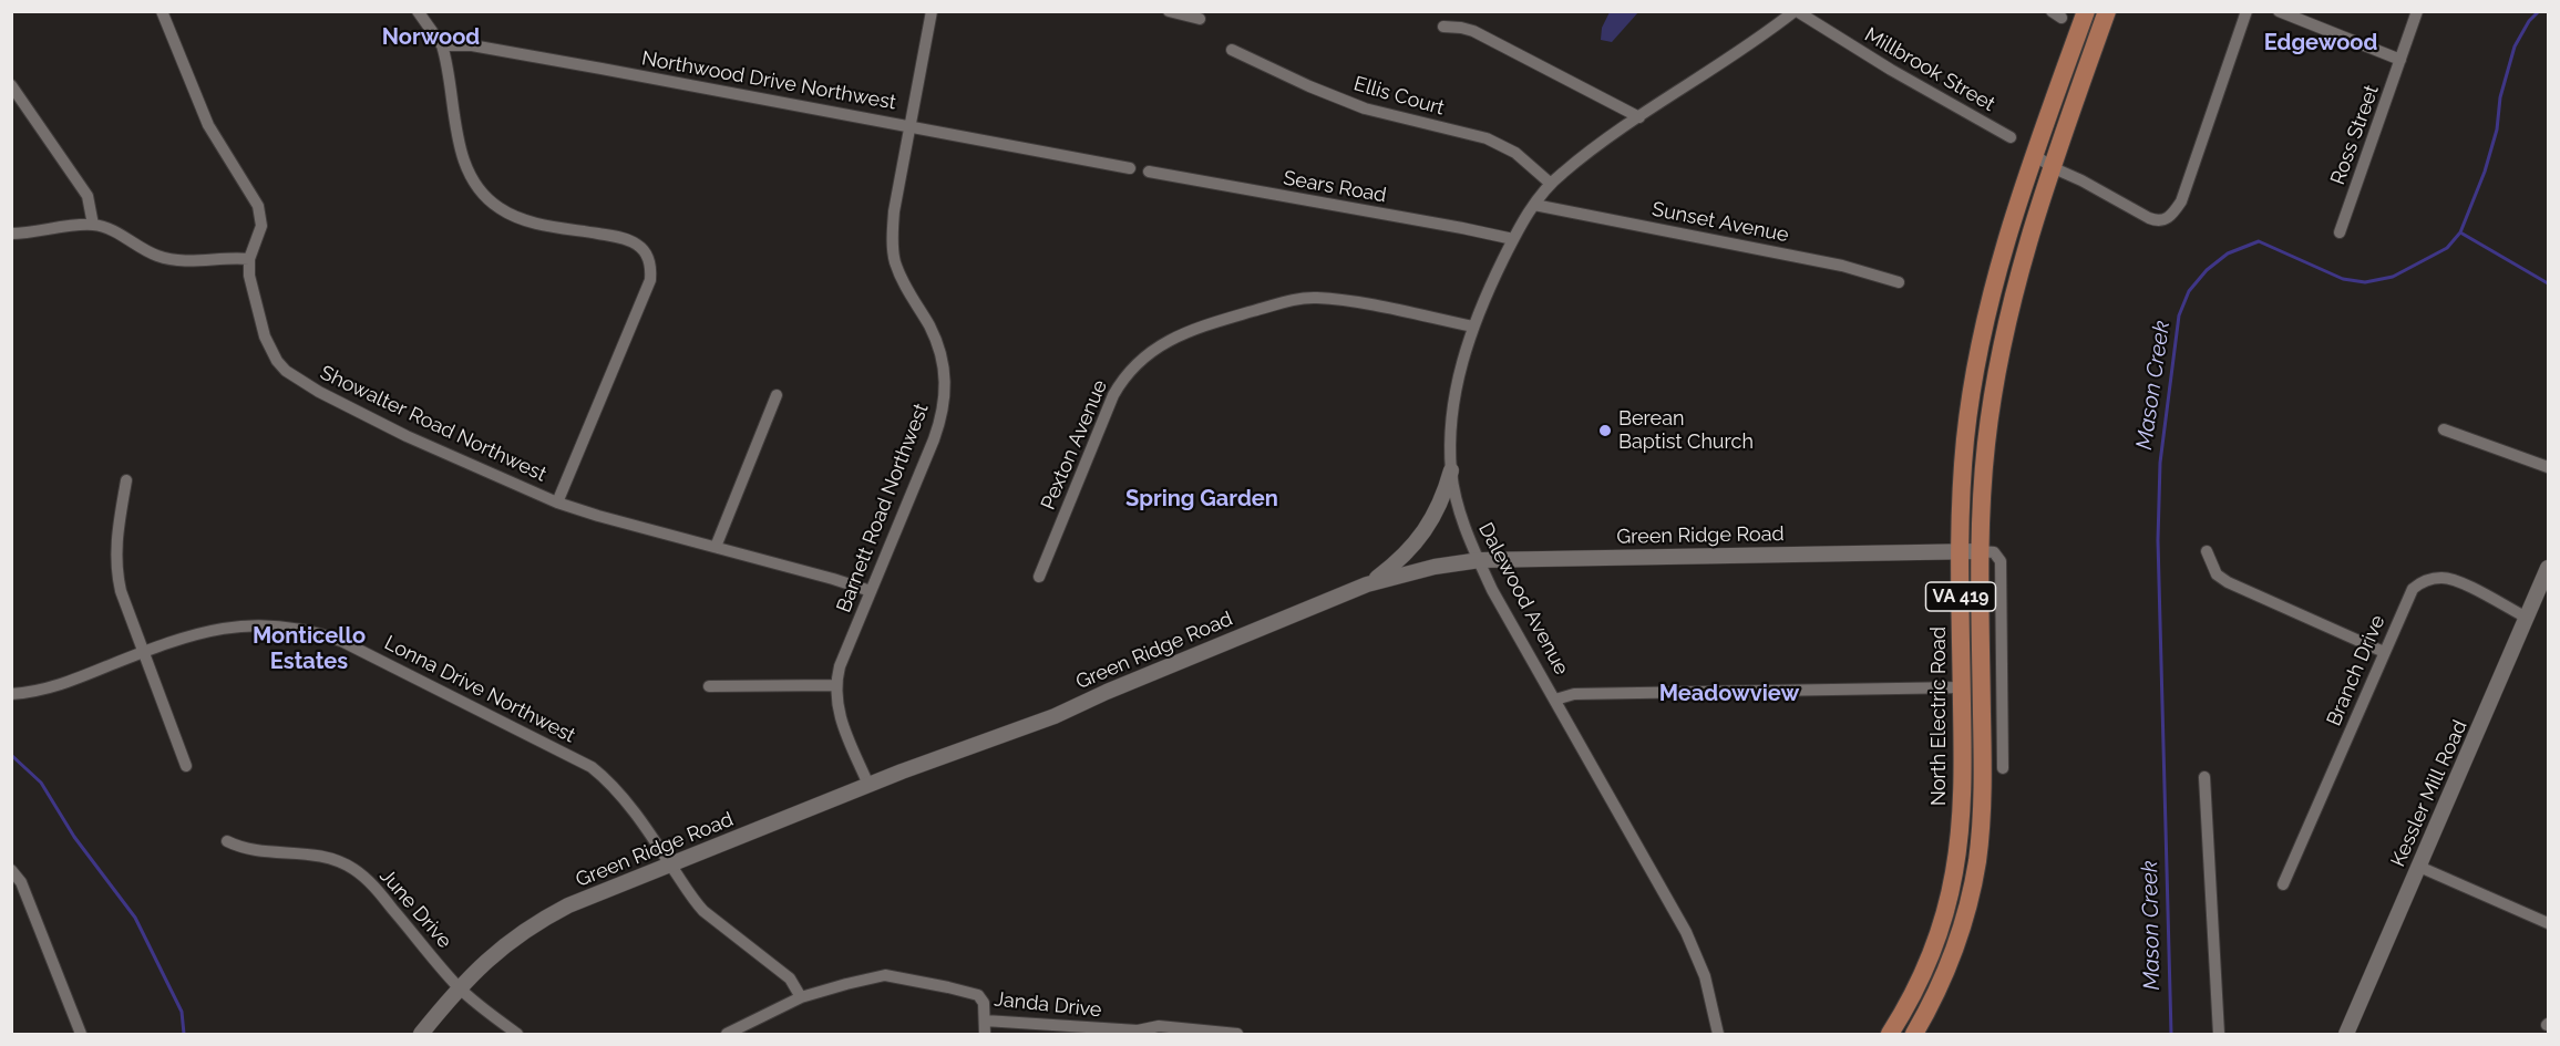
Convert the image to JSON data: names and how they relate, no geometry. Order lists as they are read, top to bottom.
{
  "streets": {
    "main road": ["VA 419", "North Electric Road"],
    "street": [
      "Millbrook Street",
      "Northwood Drive Northwest",
      "Ellis Court",
      "Ross Street",
      "Sears Road",
      "Sunset Avenue",
      "Showalter Road Northwest",
      "Pexton Avenue",
      "Barnett Road Northwest",
      "Green Ridge Road",
      "Dalewood Avenue",
      "Branch Drive",
      "Lonna Drive Northwest",
      "Kessler Mill Road",
      "June Drive",
      "Janda Drive"
    ]
  },
  "crossings": [
    ["Millbrook Street", "Dalewood Avenue"],
    ["Northwood Drive Northwest", "Barnett Road Northwest"],
    ["Ellis Court", "Dalewood Avenue"],
    ["Sears Road", "Dalewood Avenue"],
    ["Sunset Avenue", "Dalewood Avenue"],
    ["Showalter Road Northwest", "Barnett Road Northwest"],
    ["Pexton Avenue", "Dalewood Avenue"],
    ["Barnett Road Northwest", "Green Ridge Road"],
    ["Green Ridge Road", "Dalewood Avenue"],
    ["Green Ridge Road", "Lonna Drive Northwest"],
    ["Green Ridge Road", "North Electric Road"],
    ["Green Ridge Road", "June Drive"],
    ["VA 419", "North Electric Road"],
    ["Branch Drive", "Kessler Mill Road"],
    ["Lonna Drive Northwest", "Janda Drive"]
  ],
  "districts": [
    "Norwood",
    "Edgewood",
    "Spring Garden",
    "Monticello Estates",
    "Meadowview"
  ],
  "water": ["Mason Creek"],
  "places": ["Berean Baptist Church"]
}
